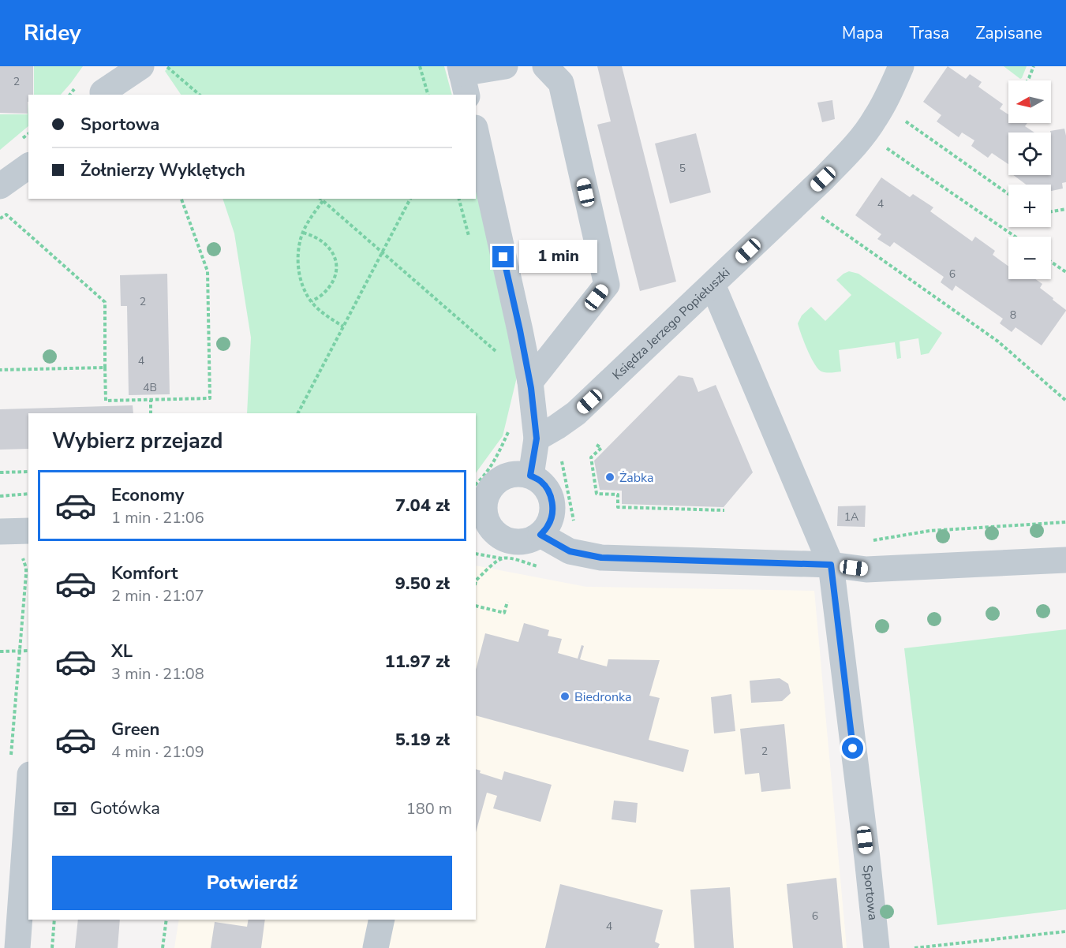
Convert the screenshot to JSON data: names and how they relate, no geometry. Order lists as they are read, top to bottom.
{
  "streets": {
    "street": ["Księdza Jerzego Popiełuszki", "Sportowa"]
  },
  "crossings": [
    ["Księdza Jerzego Popiełuszki", "Sportowa"]
  ],
  "places": ["Żabka", "Biedronka"],
  "house_numbers": [
    "2",
    "5",
    "4",
    "6",
    "2",
    "8",
    "4",
    "4B",
    "1A",
    "2",
    "6",
    "4"
  ],
  "north": "left",
  "page": {
    "header": "Ridey",
    "nav": ["Mapa", "Trasa", "Zapisane"],
    "map_buttons": ["+", "−"],
    "banner": ["Sportowa", "Żołnierzy Wyklętych"],
    "bubble": "1 min",
    "heading": "Wybierz przejazd",
    "list": [
      {
        "name": "Economy",
        "note": "1 min · 21:06",
        "value": "7.04 zł"
      },
      {
        "name": "Komfort",
        "note": "2 min · 21:07",
        "value": "9.50 zł"
      },
      {
        "name": "XL",
        "note": "3 min · 21:08",
        "value": "11.97 zł"
      },
      {
        "name": "Green",
        "note": "4 min · 21:09",
        "value": "5.19 zł"
      }
    ],
    "pay": ["Gotówka", "180 m"],
    "buttons": "Potwierdź"
  }
}
